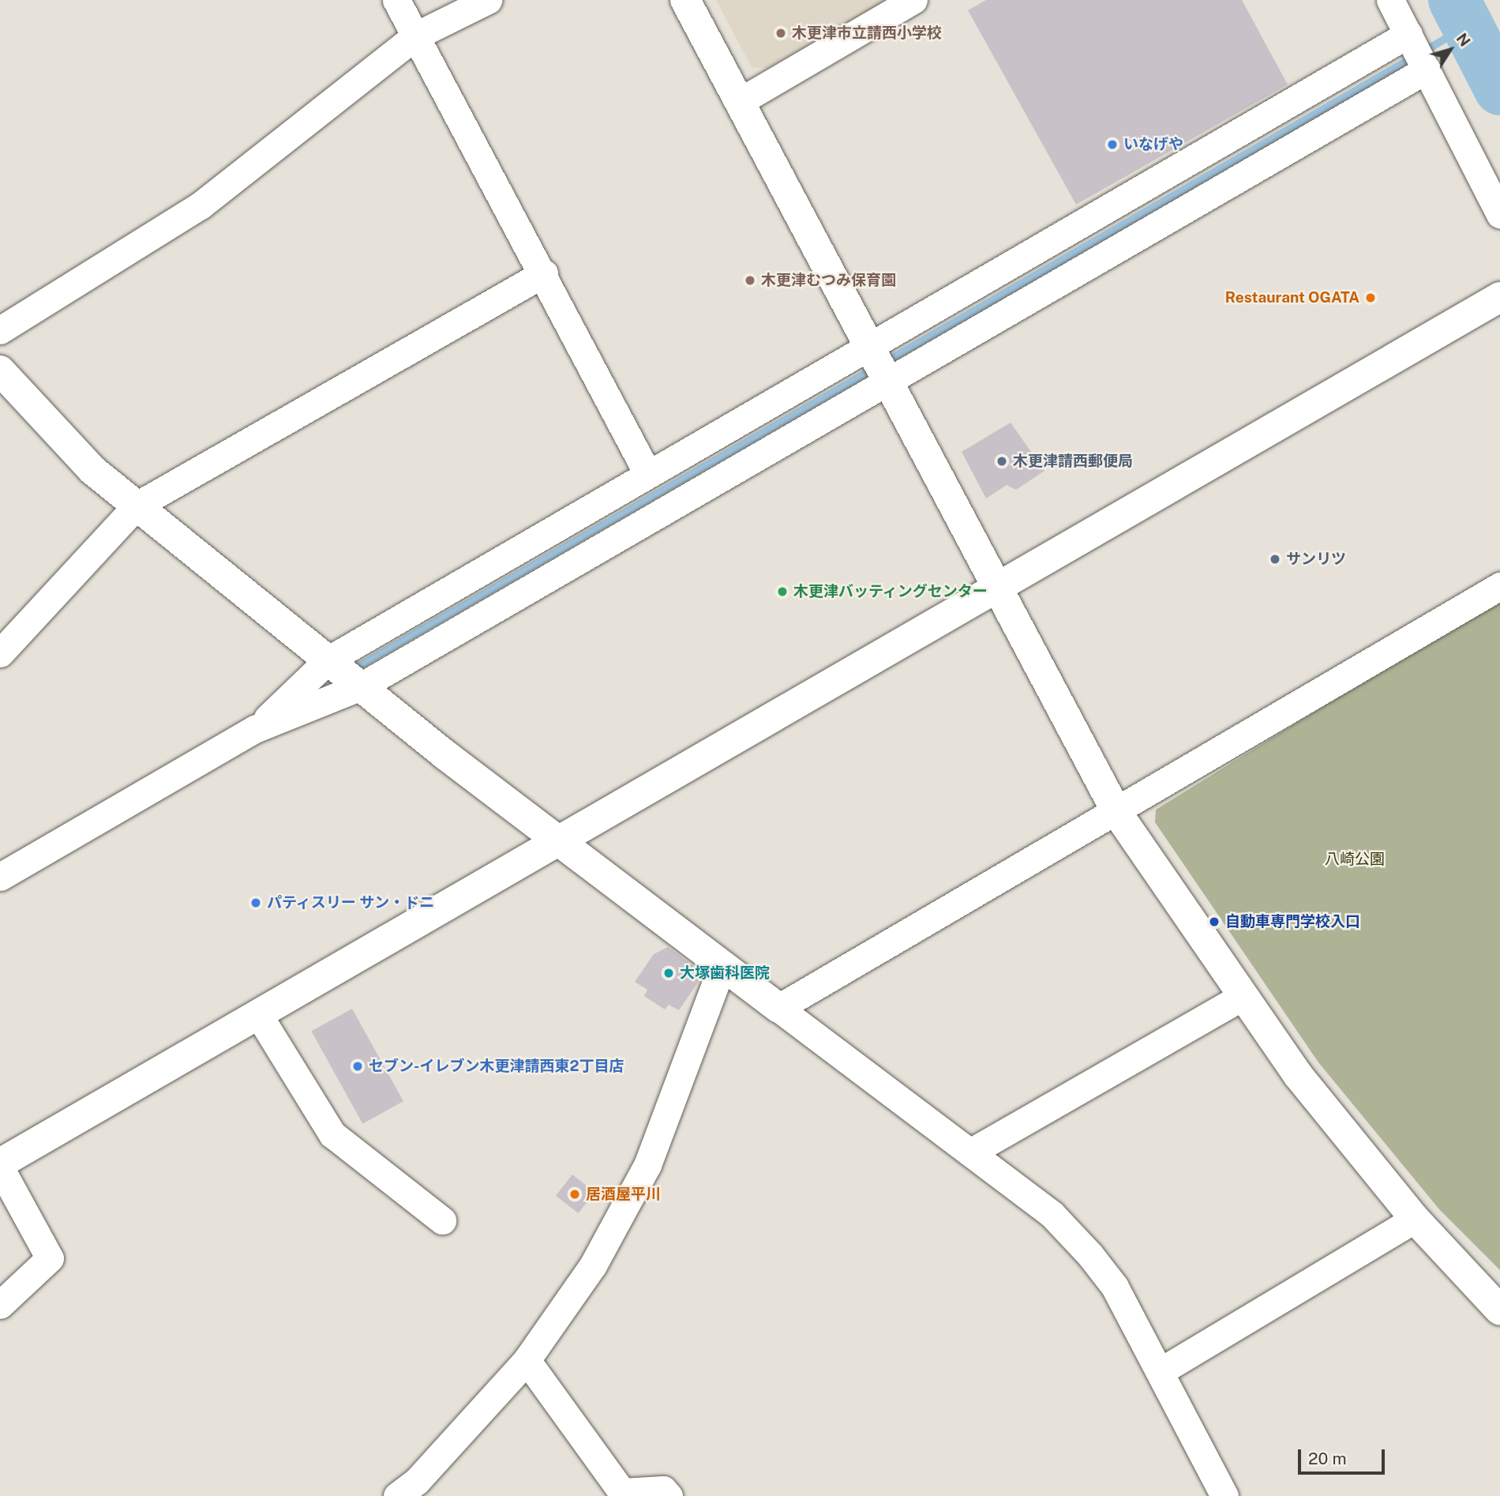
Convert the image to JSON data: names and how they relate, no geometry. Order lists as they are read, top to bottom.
{
  "parks": ["八崎公園"],
  "places": [
    "木更津市立請西小学校",
    "いなげや",
    "木更津むつみ保育園",
    "Restaurant OGATA",
    "木更津請西郵便局",
    "サンリツ",
    "木更津バッティングセンター",
    "パティスリー サン・ドニ",
    "自動車専門学校入口",
    "大塚歯科医院",
    "セブン-イレブン木更津請西東2丁目店",
    "居酒屋平川"
  ],
  "scale_bar": "20 m",
  "north": "top right"
}
